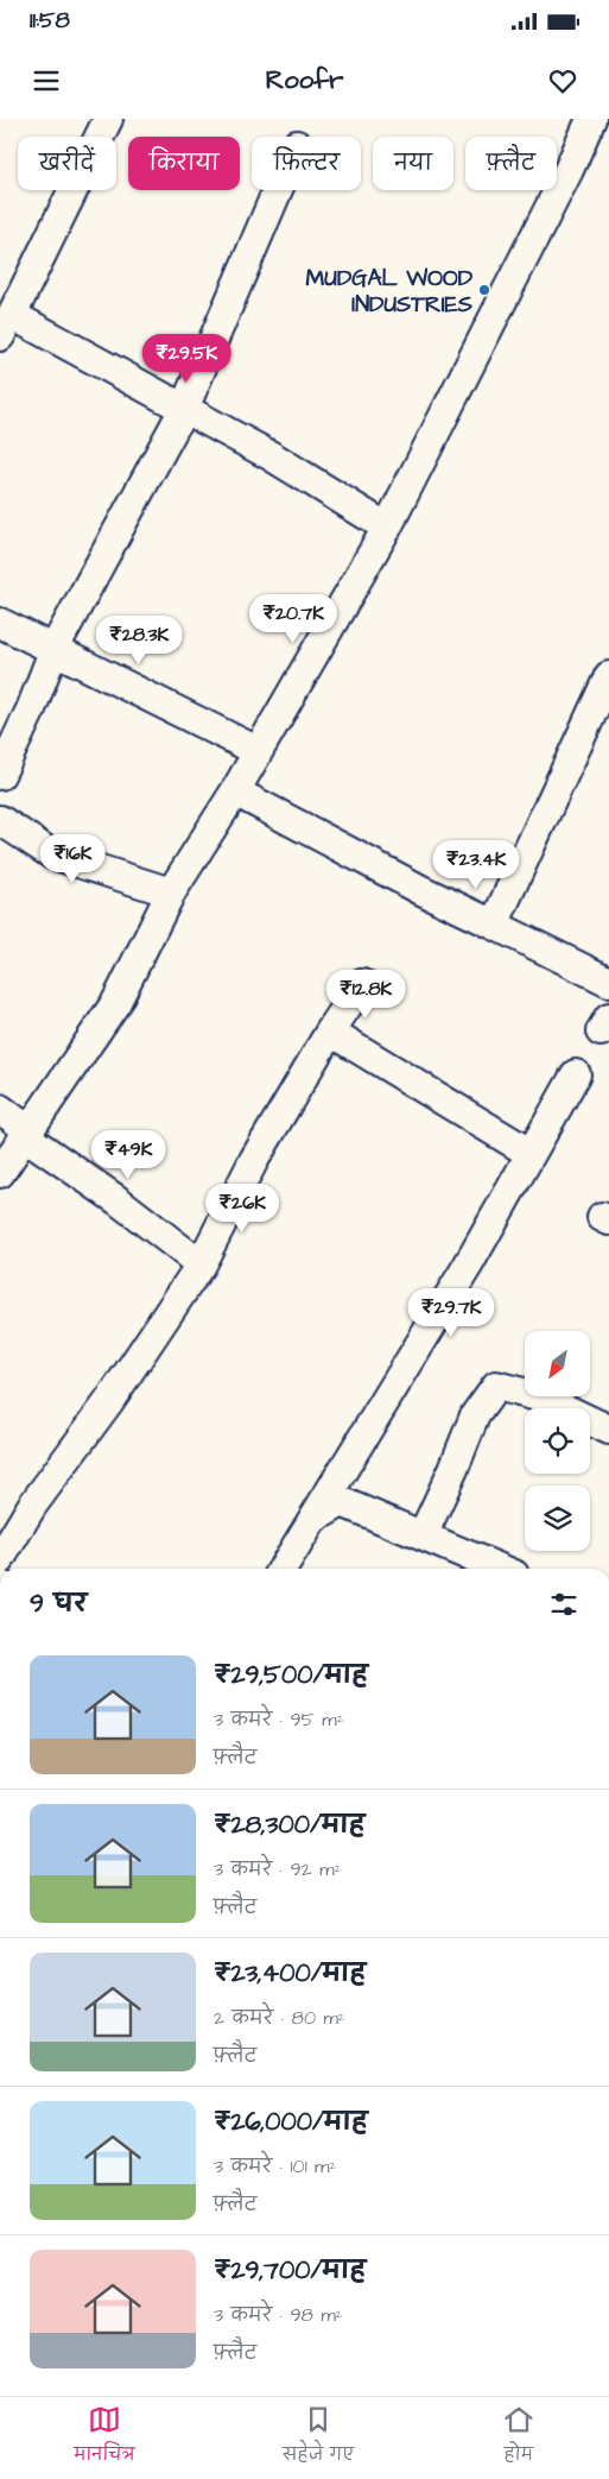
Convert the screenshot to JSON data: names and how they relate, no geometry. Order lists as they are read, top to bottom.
{
  "places": ["MUDGAL WOOD INDUSTRIES"],
  "north": "bottom left",
  "page": {
    "status": "11:58",
    "header": "Roofr",
    "chip": [
      "खरीदें",
      "किराया",
      "फ़िल्टर",
      "नया",
      "फ़्लैट"
    ],
    "price": [
      "₹29.5K",
      "₹20.7K",
      "₹28.3K",
      "₹16K",
      "₹23.4K",
      "₹12.8K",
      "₹49K",
      "₹26K",
      "₹29.7K"
    ],
    "heading": "9 घर",
    "list": [
      {
        "name": "₹29,500/माह",
        "note": "3 कमरे · 95 m² · फ़्लैट"
      },
      {
        "name": "₹28,300/माह",
        "note": "3 कमरे · 92 m² · फ़्लैट"
      },
      {
        "name": "₹23,400/माह",
        "note": "2 कमरे · 80 m² · फ़्लैट"
      },
      {
        "name": "₹26,000/माह",
        "note": "3 कमरे · 101 m² · फ़्लैट"
      },
      {
        "name": "₹29,700/माह",
        "note": "3 कमरे · 98 m² · फ़्लैट"
      }
    ],
    "tabs": ["मानचित्र", "सहेजे गए", "होम"]
  }
}
